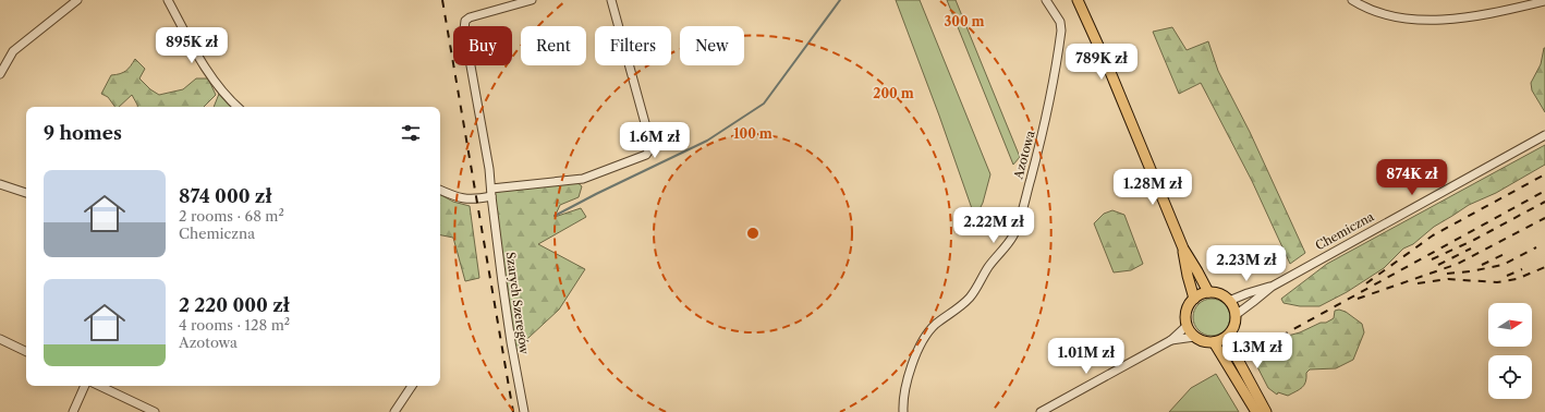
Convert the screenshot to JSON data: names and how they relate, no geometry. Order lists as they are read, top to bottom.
{
  "streets": {
    "street": ["Azotowa", "Chemiczna", "Szarych Szeregów"]
  },
  "north": "right",
  "page": {
    "chip": [
      "Buy",
      "Rent",
      "Filters",
      "New"
    ],
    "price": [
      "895K zł",
      "789K zł",
      "1.6M zł",
      "874K zł",
      "1.28M zł",
      "2.22M zł",
      "2.23M zł",
      "1.3M zł",
      "1.01M zł"
    ],
    "heading": "9 homes",
    "list": [
      {
        "name": "874 000 zł",
        "note": "2 rooms · 68 m² · Chemiczna"
      },
      {
        "name": "2 220 000 zł",
        "note": "4 rooms · 128 m² · Azotowa"
      }
    ]
  },
  "rings": ["300 m", "200 m", "100 m"]
}
